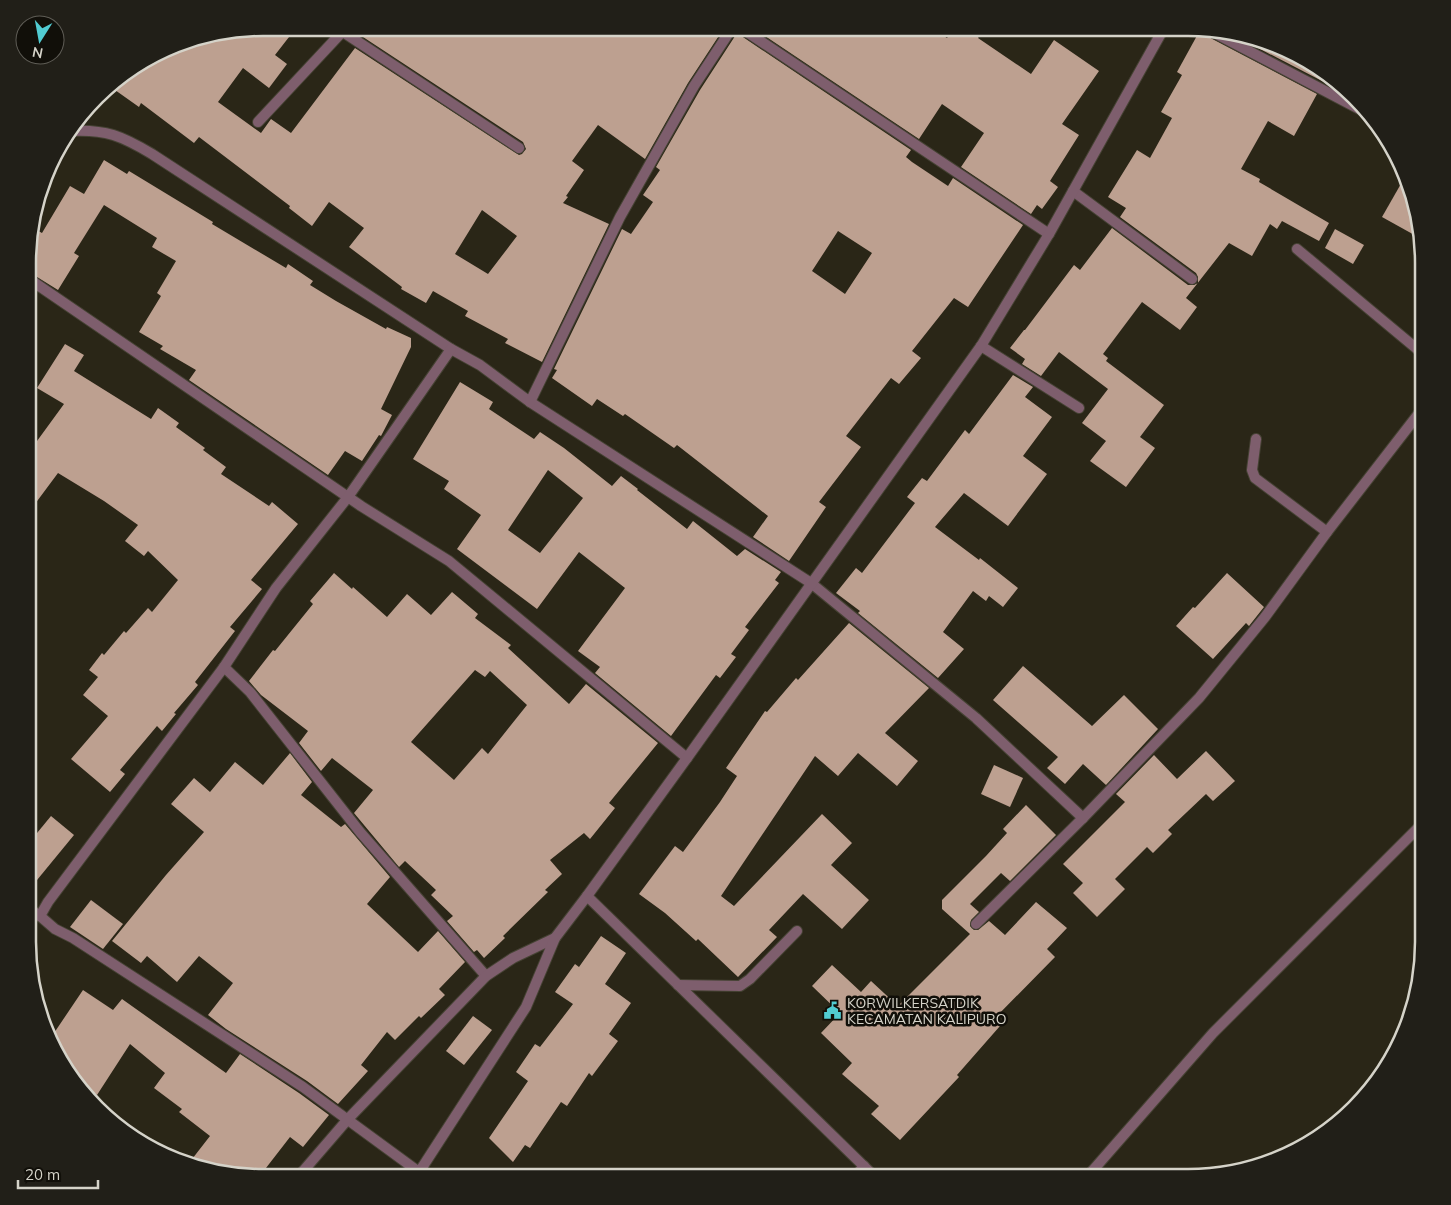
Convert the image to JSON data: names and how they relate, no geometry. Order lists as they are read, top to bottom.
{
  "places": {
    "public building": ["KORWILKERSATDIK KECAMATAN KALIPURO"]
  },
  "scale_bar": "20 m",
  "north": "bottom"
}
